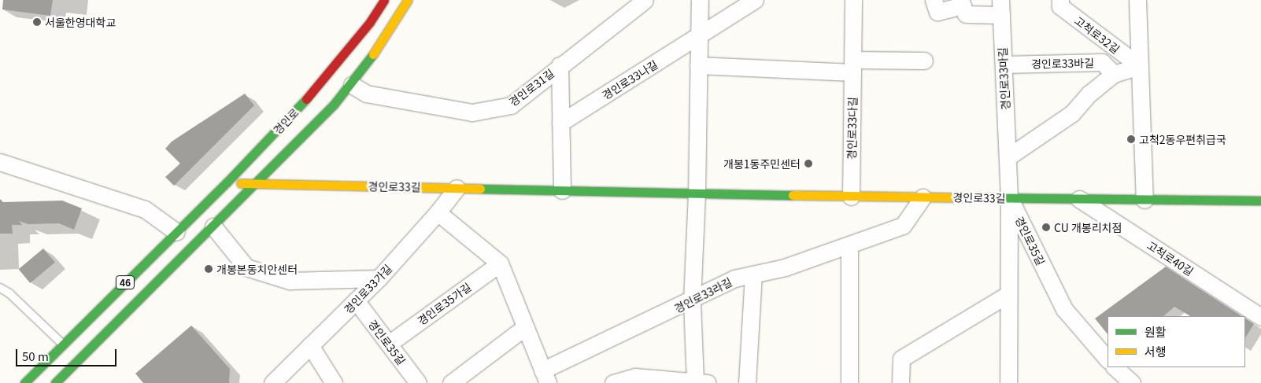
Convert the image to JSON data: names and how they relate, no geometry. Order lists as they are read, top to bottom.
{
  "streets": {
    "main road": ["경인로", "경인로33길", "46"],
    "street": [
      "고척로32길",
      "경인로33바길",
      "경인로33마길",
      "경인로33나길",
      "경인로31길",
      "경인로33다길",
      "경인로35길",
      "고척로40길",
      "경인로33가길",
      "경인로33라길",
      "경인로35가길"
    ]
  },
  "crossings": [
    ["경인로33바길", "경인로33마길"],
    ["경인로33마길", "경인로33길"],
    ["경인로33마길", "경인로35길"],
    ["경인로31길", "경인로"],
    ["경인로", "경인로33길"],
    ["경인로33다길", "경인로33길"],
    ["경인로33길", "경인로35길"],
    ["경인로33길", "고척로40길"],
    ["경인로33길", "경인로33가길"],
    ["경인로33길", "경인로33라길"],
    ["경인로35길", "경인로33가길"],
    ["경인로35길", "경인로35가길"]
  ],
  "places": [
    "서울한영대학교",
    "고척2동우편취급국",
    "개봉1동주민센터",
    "CU 개봉리치점",
    "개봉본동치안센터"
  ],
  "legend": ["원활", "서행"],
  "scale_bar": "50 m"
}
